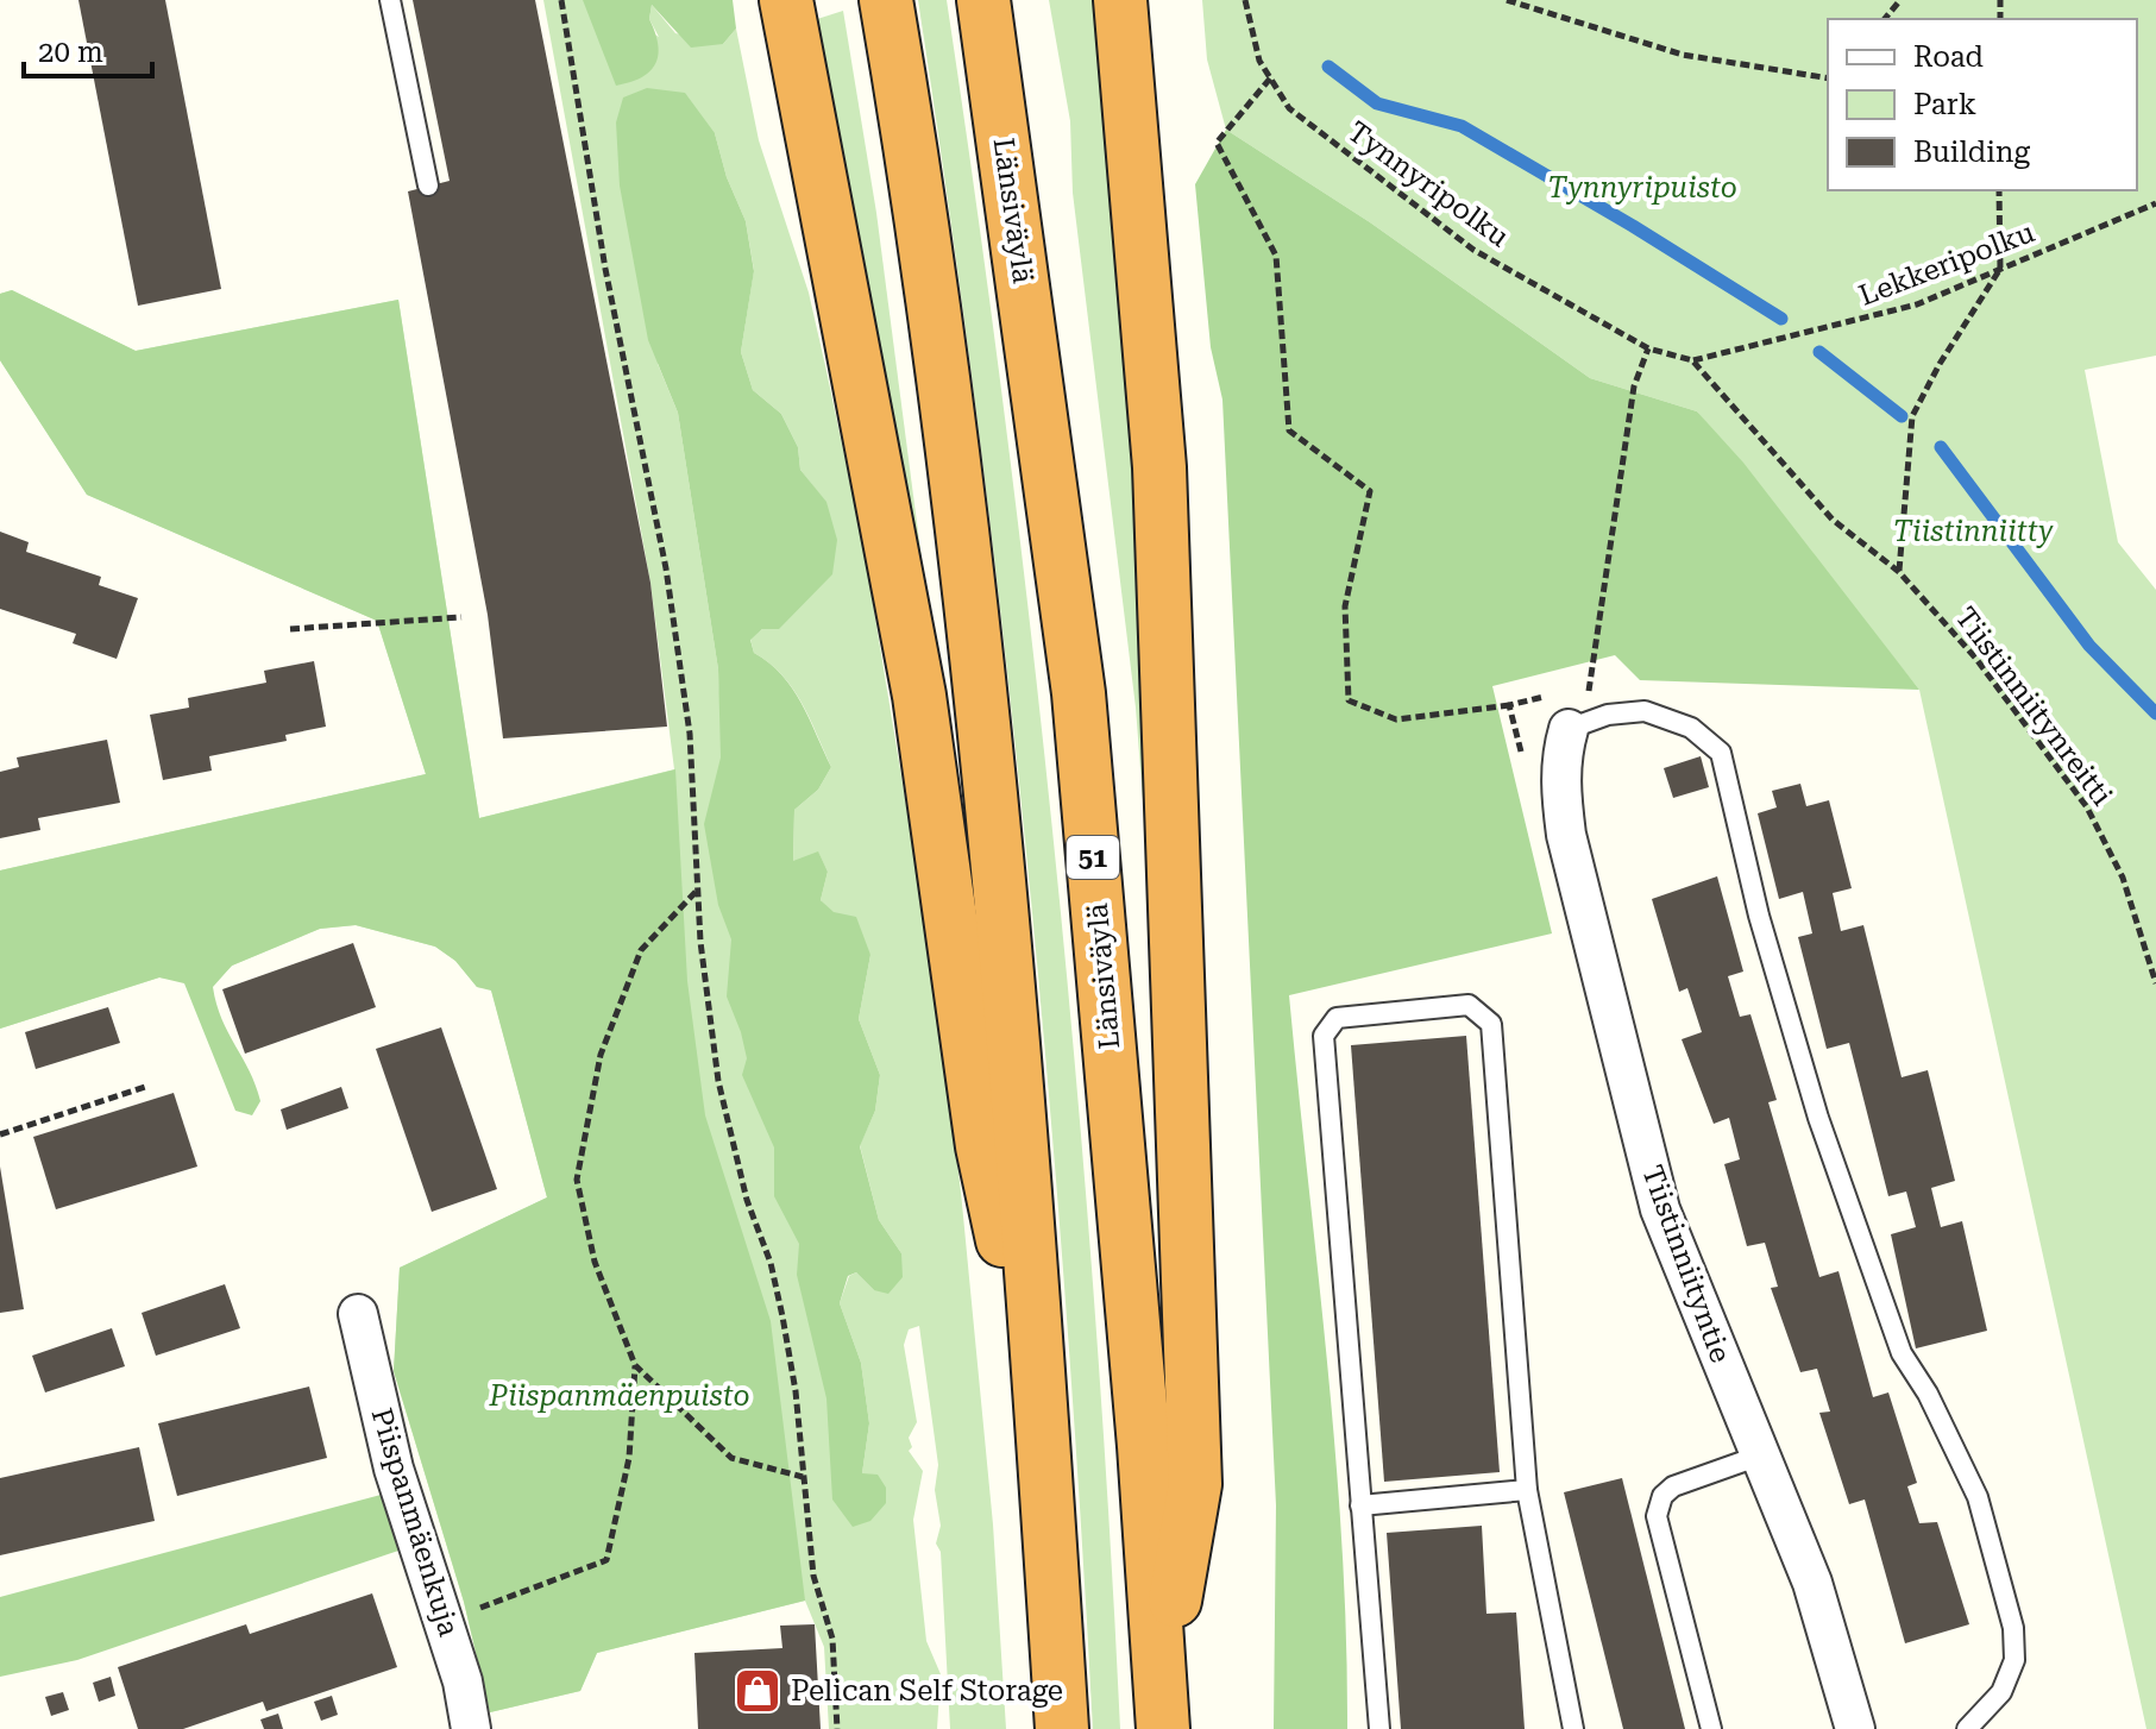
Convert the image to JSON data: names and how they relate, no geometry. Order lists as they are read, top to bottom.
{
  "streets": {
    "highway": ["Länsiväylä", "51"],
    "street": ["Tiistinniityntie", "Piispanmäenkuja"],
    "path": ["Tynnyripolku", "Lekkeripolku", "Tiistinniitynreitti"]
  },
  "crossings": [
    ["Tynnyripolku", "Lekkeripolku"],
    ["Tynnyripolku", "Tiistinniitynreitti"],
    ["Lekkeripolku", "Tiistinniitynreitti"]
  ],
  "parks": ["Tynnyripuisto", "Tiistinniitty", "Piispanmäenpuisto"],
  "places": {
    "shop": ["Pelican Self Storage"]
  },
  "legend": ["Road", "Park", "Building"],
  "scale_bar": "20 m"
}
